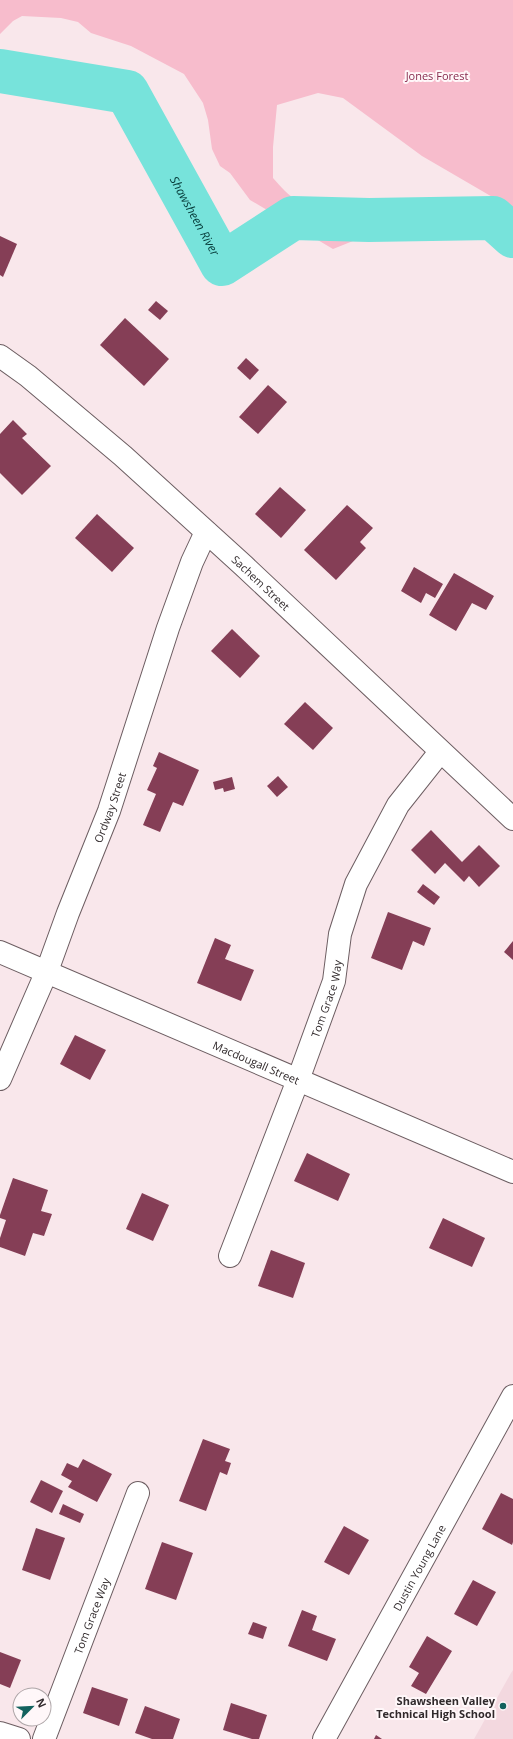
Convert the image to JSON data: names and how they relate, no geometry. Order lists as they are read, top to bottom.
{
  "streets": {
    "street": [
      "Sachem Street",
      "Ordway Street",
      "Tom Grace Way",
      "Macdougall Street",
      "Dustin Young Lane"
    ]
  },
  "crossings": [
    ["Sachem Street", "Ordway Street"],
    ["Sachem Street", "Tom Grace Way"],
    ["Ordway Street", "Macdougall Street"],
    ["Tom Grace Way", "Macdougall Street"]
  ],
  "water": ["Shawsheen River"],
  "parks": ["Jones Forest"],
  "places": ["Shawsheen Valley Technical High School"],
  "north": "top right"
}
